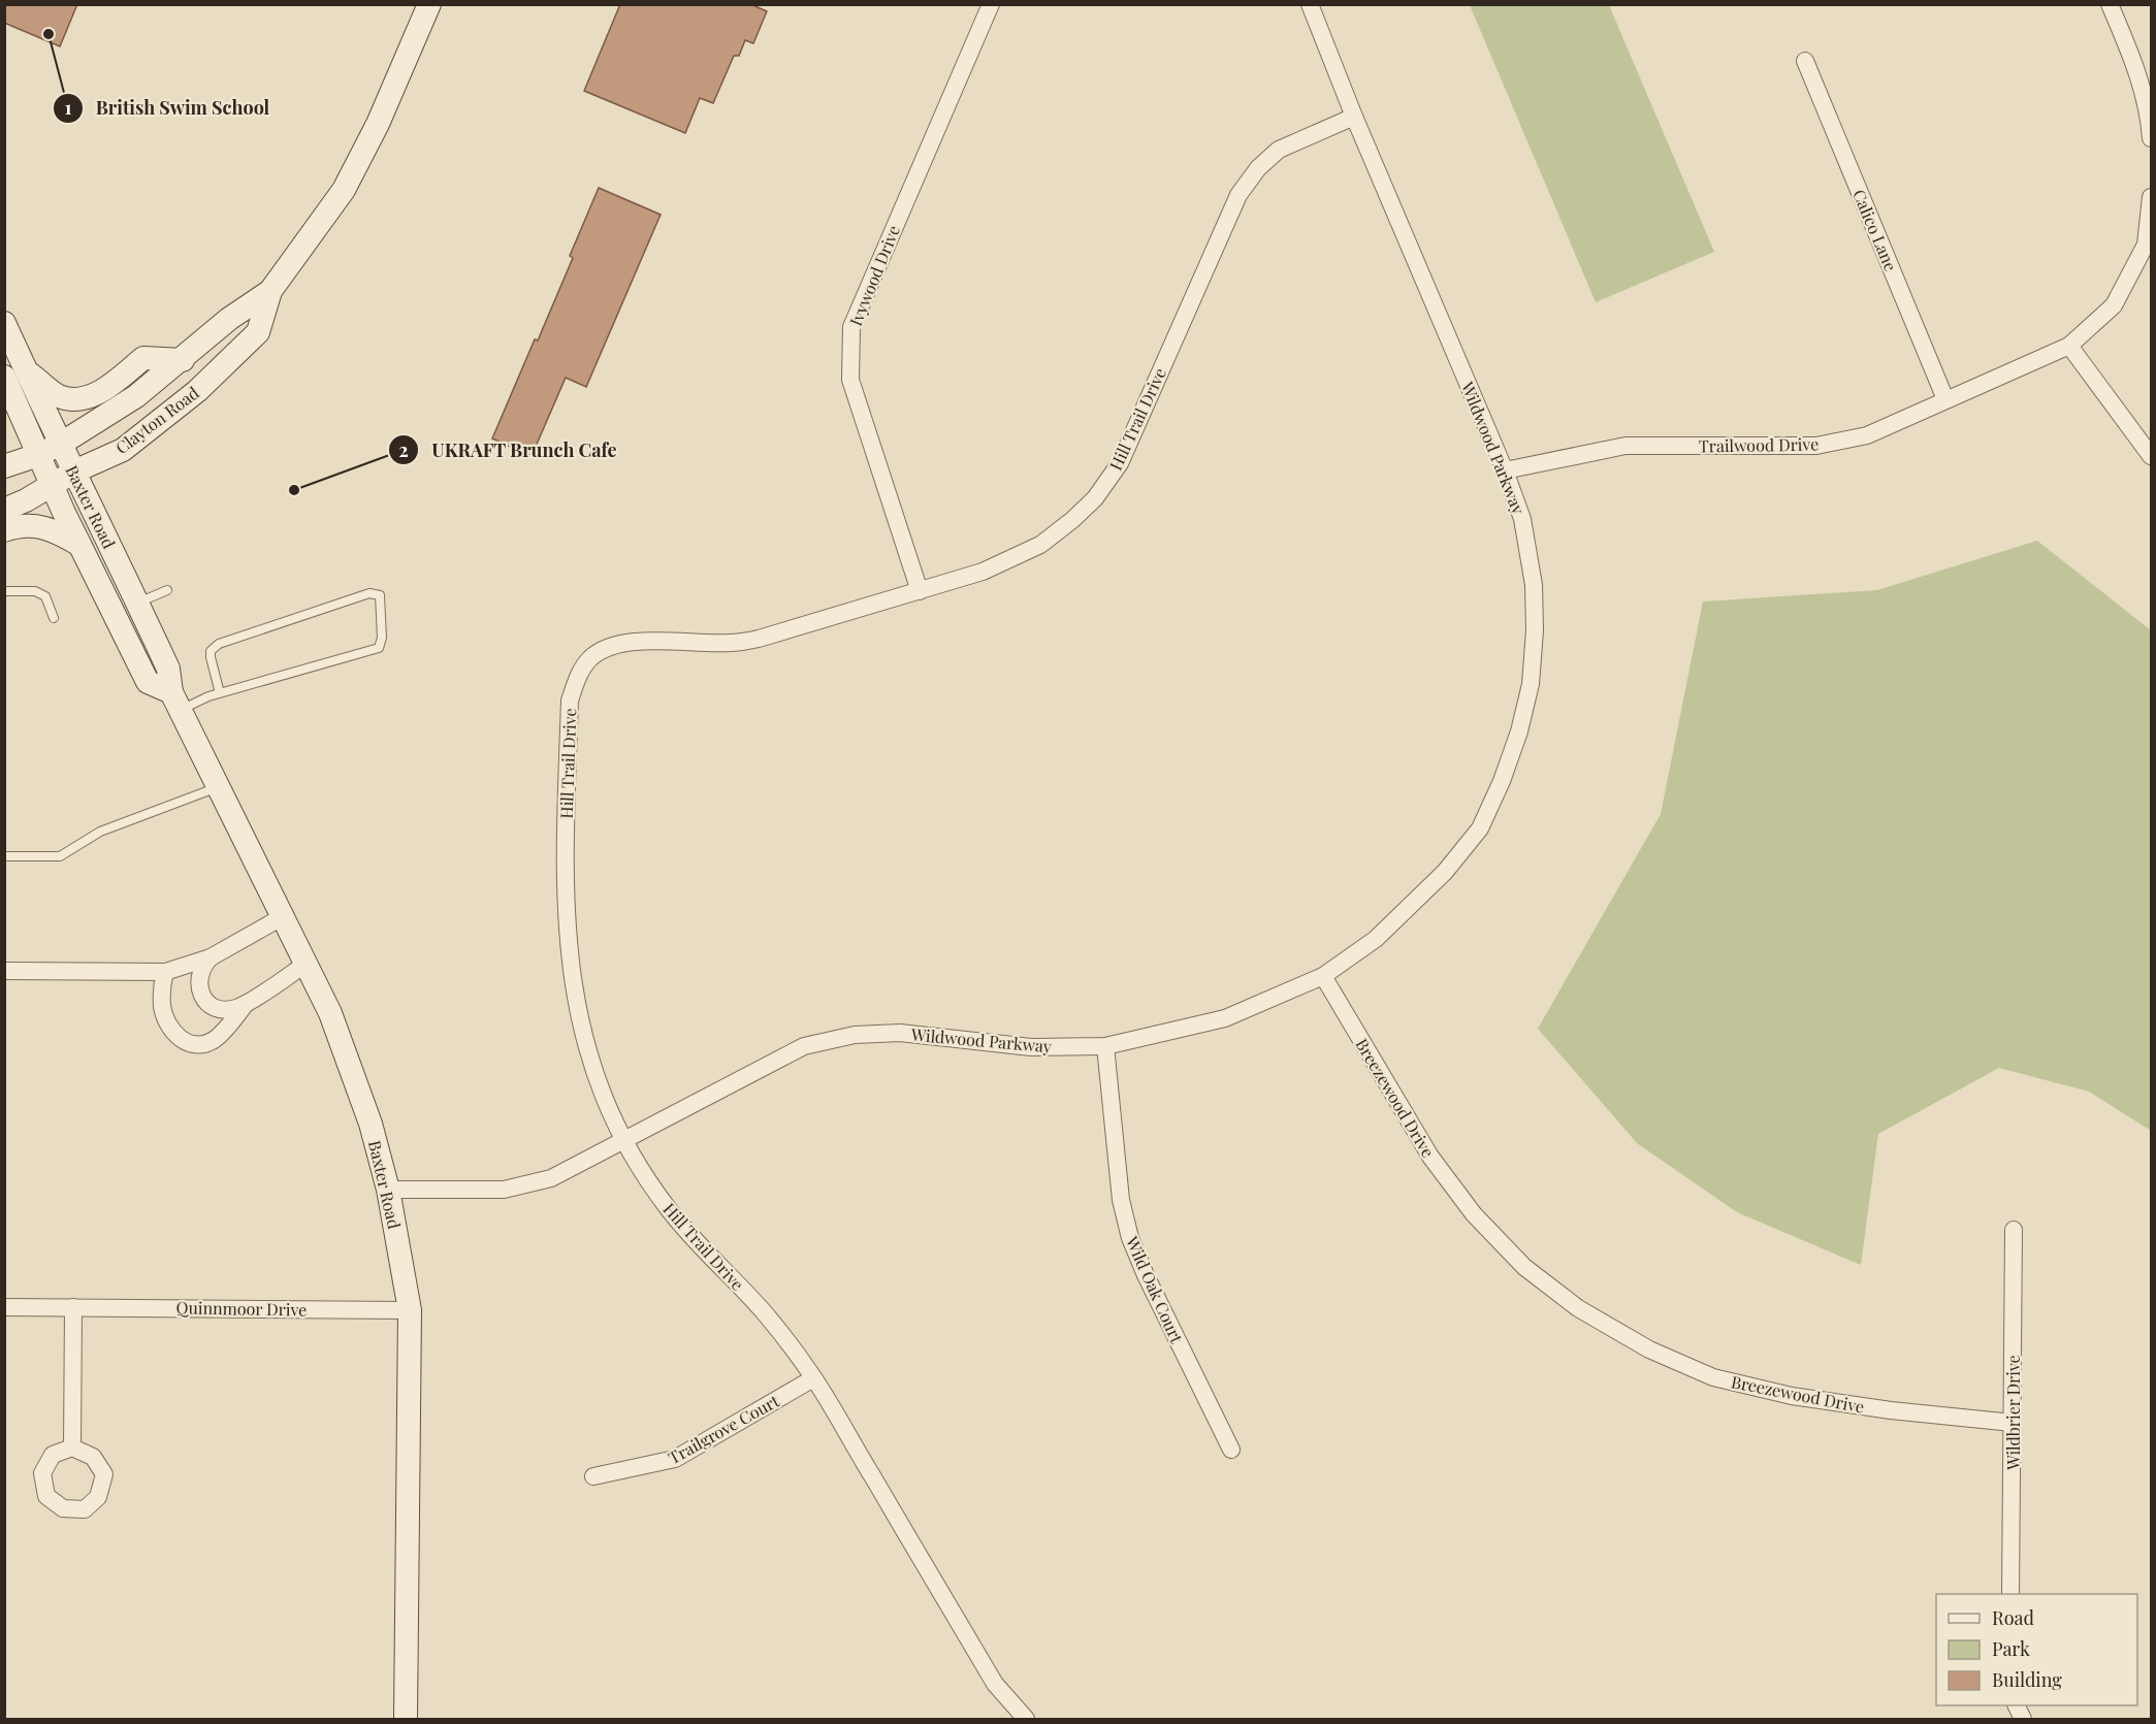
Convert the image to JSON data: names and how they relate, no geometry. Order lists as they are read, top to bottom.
{
  "streets": {
    "main road": ["Clayton Road", "Baxter Road"],
    "street": [
      "Calico Lane",
      "Ivywood Drive",
      "Hill Trail Drive",
      "Trailwood Drive",
      "Wildwood Parkway",
      "Breezewood Drive",
      "Wild Oak Court",
      "Quinnmoor Drive",
      "Wildbrier Drive",
      "Trailgrove Court"
    ]
  },
  "crossings": [
    ["Calico Lane", "Trailwood Drive"],
    ["Ivywood Drive", "Hill Trail Drive"],
    ["Hill Trail Drive", "Wildwood Parkway"],
    ["Hill Trail Drive", "Trailgrove Court"],
    ["Clayton Road", "Baxter Road"],
    ["Trailwood Drive", "Wildwood Parkway"],
    ["Wildwood Parkway", "Baxter Road"],
    ["Wildwood Parkway", "Breezewood Drive"],
    ["Wildwood Parkway", "Wild Oak Court"],
    ["Baxter Road", "Quinnmoor Drive"],
    ["Breezewood Drive", "Wildbrier Drive"]
  ],
  "places": ["British Swim School", "UKRAFT Brunch Cafe"],
  "legend": ["Road", "Park", "Building"]
}
